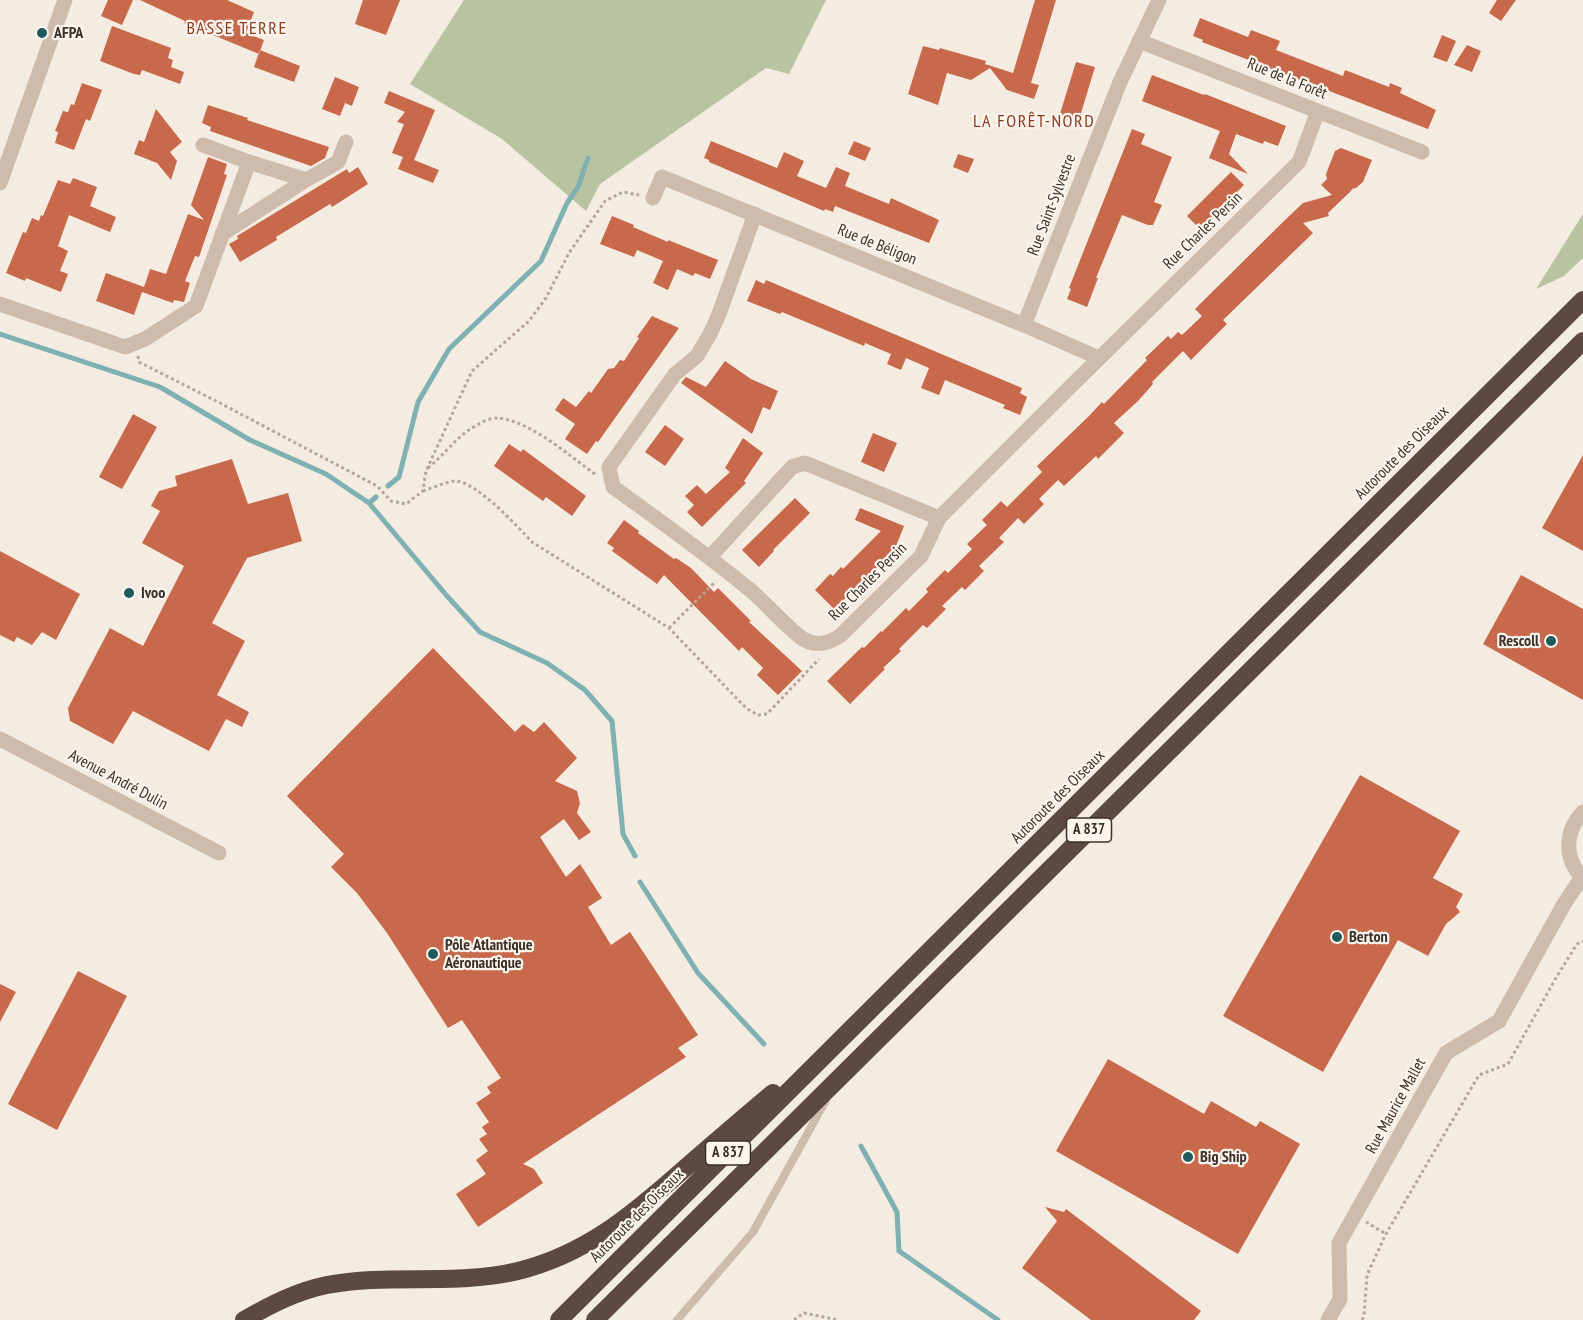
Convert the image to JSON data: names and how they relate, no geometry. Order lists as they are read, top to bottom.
{
  "streets": {
    "highway": ["Autoroute des Oiseaux", "A 837"],
    "street": [
      "Rue de la Forêt",
      "Rue Saint-Sylvestre",
      "Rue Charles Persin",
      "Rue de Béligon",
      "Avenue André Dulin",
      "Rue Maurice Mallet"
    ]
  },
  "crossings": [
    ["Rue de la Forêt", "Rue Saint-Sylvestre"],
    ["Rue de la Forêt", "Rue Charles Persin"],
    ["Rue Saint-Sylvestre", "Rue de Béligon"],
    ["Rue Charles Persin", "Rue de Béligon"]
  ],
  "districts": ["BASSE TERRE", "LA FORÊT-NORD"],
  "places": [
    "AFPA",
    "Ivoo",
    "Rescoll",
    "Berton",
    "Pôle Atlantique Aéronautique",
    "Big Ship"
  ]
}
